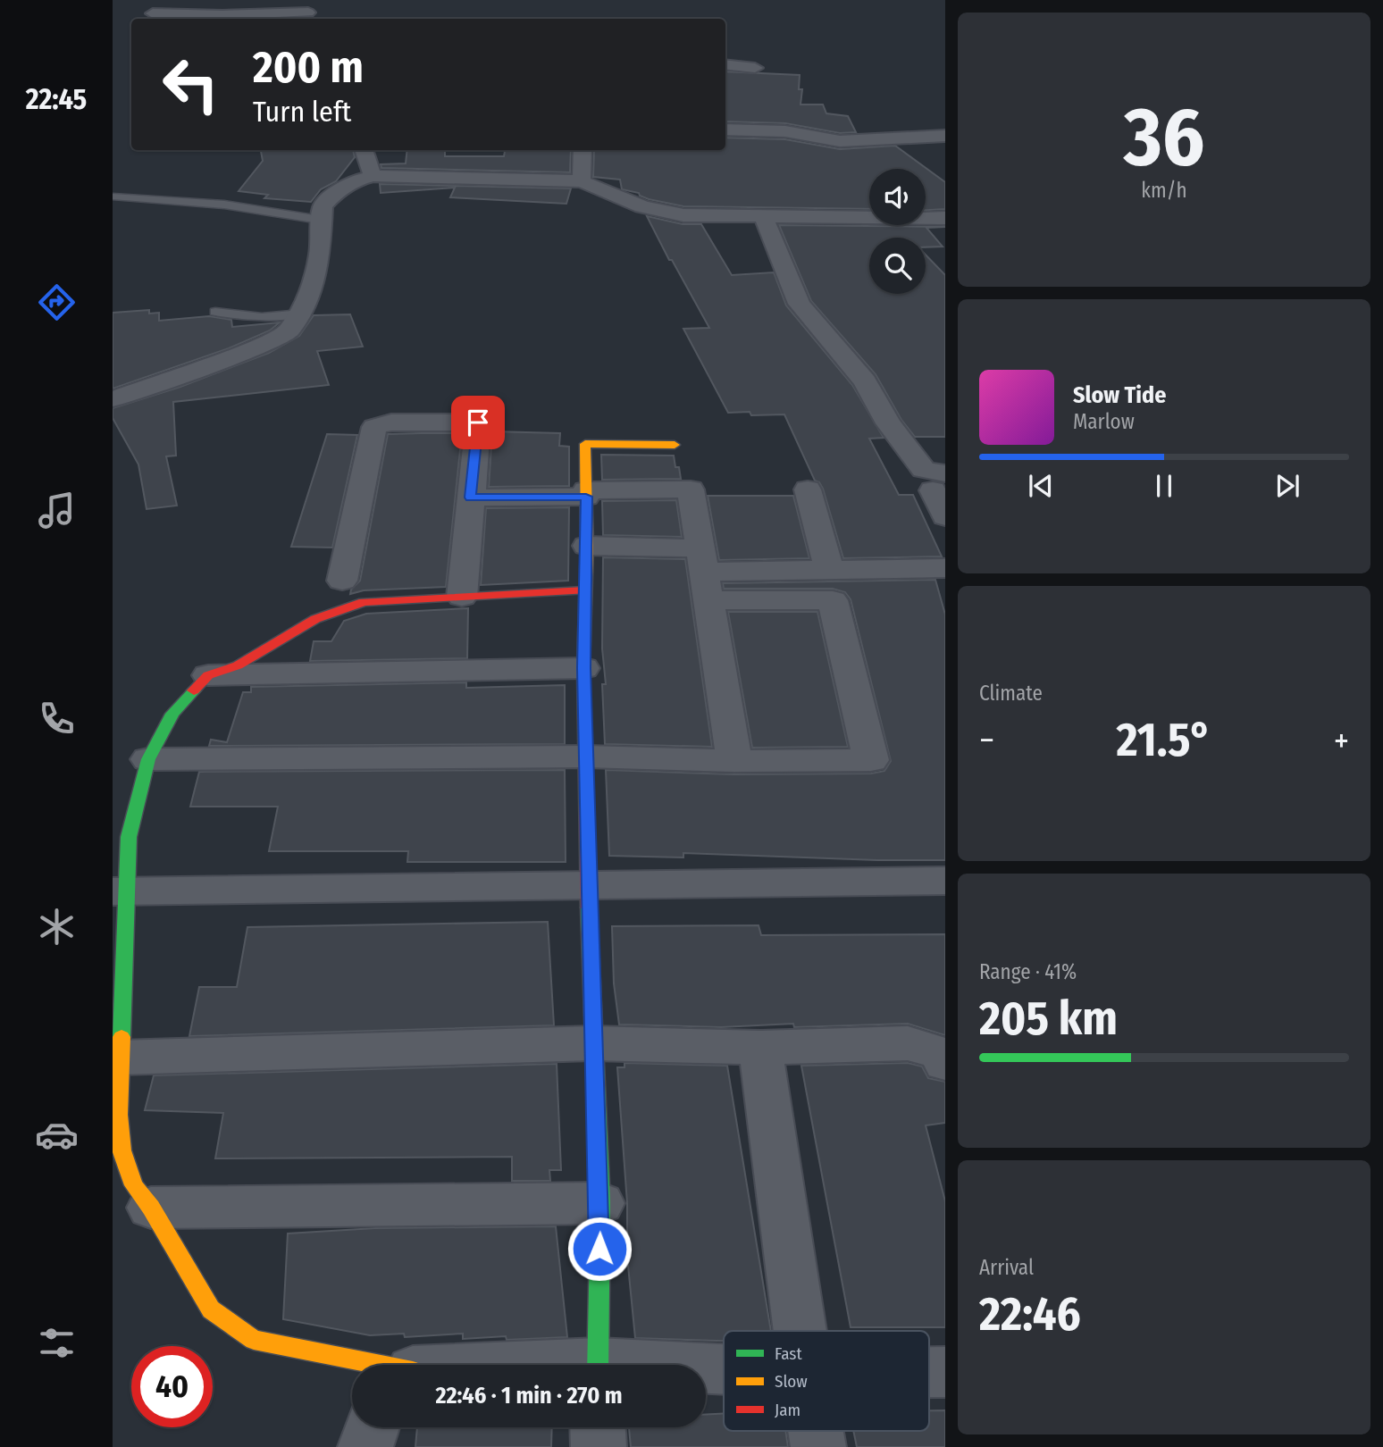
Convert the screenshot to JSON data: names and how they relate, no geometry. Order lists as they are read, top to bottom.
{
  "legend": ["Fast", "Slow", "Jam"],
  "page": {
    "tabs": "22:45",
    "tile": [
      ["36", "km/h"],
      "Climate",
      ["Range · 41%", "205 km"],
      ["Arrival", "22:46"]
    ],
    "turn": ["200 m", "Turn left"],
    "song": ["Slow Tide", "Marlow"],
    "heat": ["−", "21.5°", "+"],
    "limit": "40",
    "trip": "22:46 · 1 min · 270 m"
  }
}
